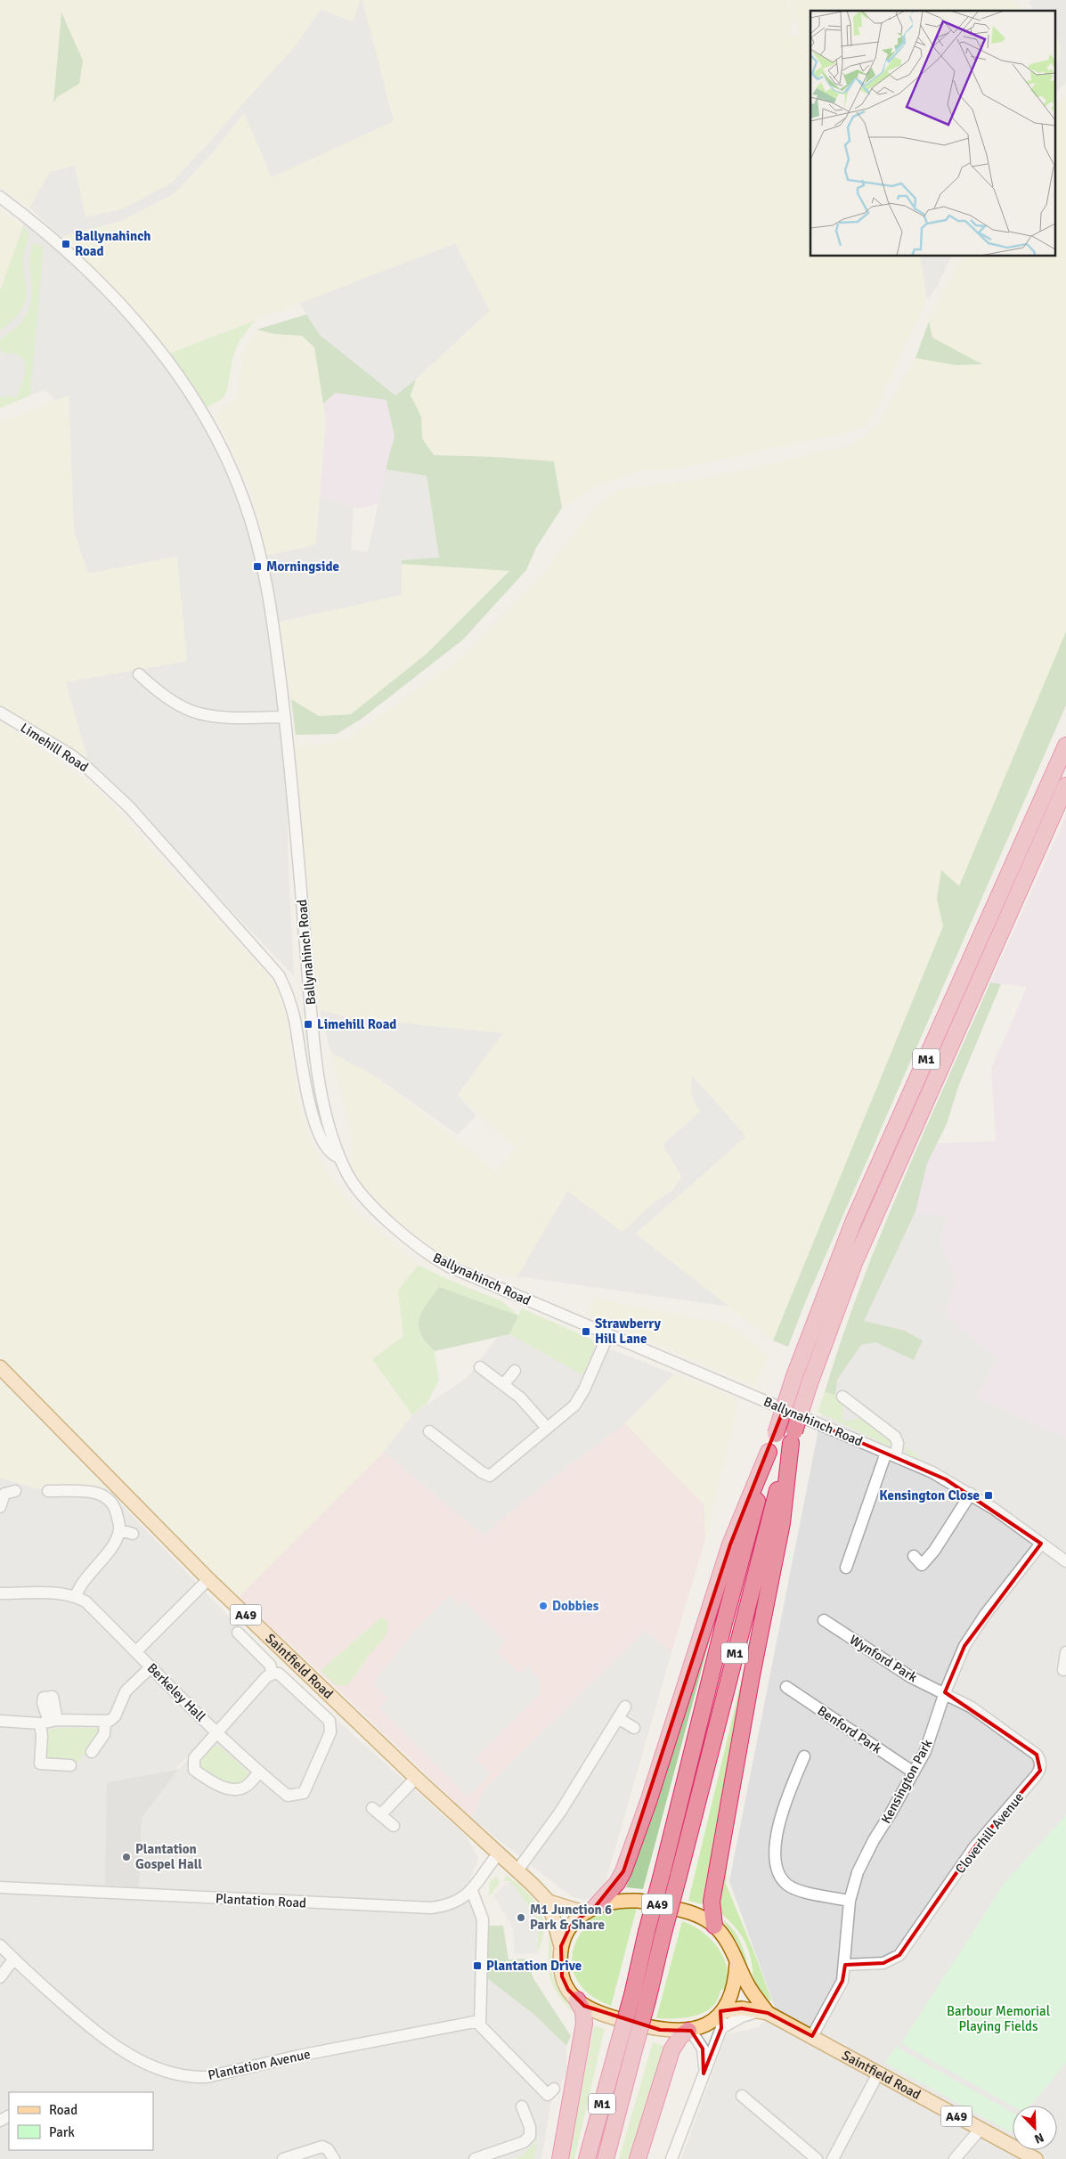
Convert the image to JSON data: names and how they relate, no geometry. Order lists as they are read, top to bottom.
{
  "streets": {
    "highway": ["M1"],
    "main road": ["A49", "Saintfield Road"],
    "street": [
      "Limehill Road",
      "Ballynahinch Road",
      "Wynford Park",
      "Berkeley Hall",
      "Benford Park",
      "Kensington Park",
      "Cloverhill Avenue",
      "Plantation Road",
      "Plantation Avenue"
    ]
  },
  "crossings": [
    ["Limehill Road", "Ballynahinch Road"],
    ["Ballynahinch Road", "Kensington Park"],
    ["A49", "Saintfield Road"],
    ["Wynford Park", "Kensington Park"],
    ["Wynford Park", "Cloverhill Avenue"],
    ["Saintfield Road", "Berkeley Hall"],
    ["Saintfield Road", "Kensington Park"],
    ["Saintfield Road", "Plantation Road"],
    ["Benford Park", "Kensington Park"],
    ["Kensington Park", "Cloverhill Avenue"]
  ],
  "parks": ["Barbour Memorial Playing Fields"],
  "places": {
    "transit": [
      "Ballynahinch Road",
      "Morningside",
      "Limehill Road",
      "Strawberry Hill Lane",
      "Kensington Close",
      "Plantation Drive"
    ],
    "other": ["Dobbies", "Plantation Gospel Hall", "M1 Junction 6 Park & Share"]
  },
  "legend": ["Road", "Park"],
  "north": "bottom right"
}
